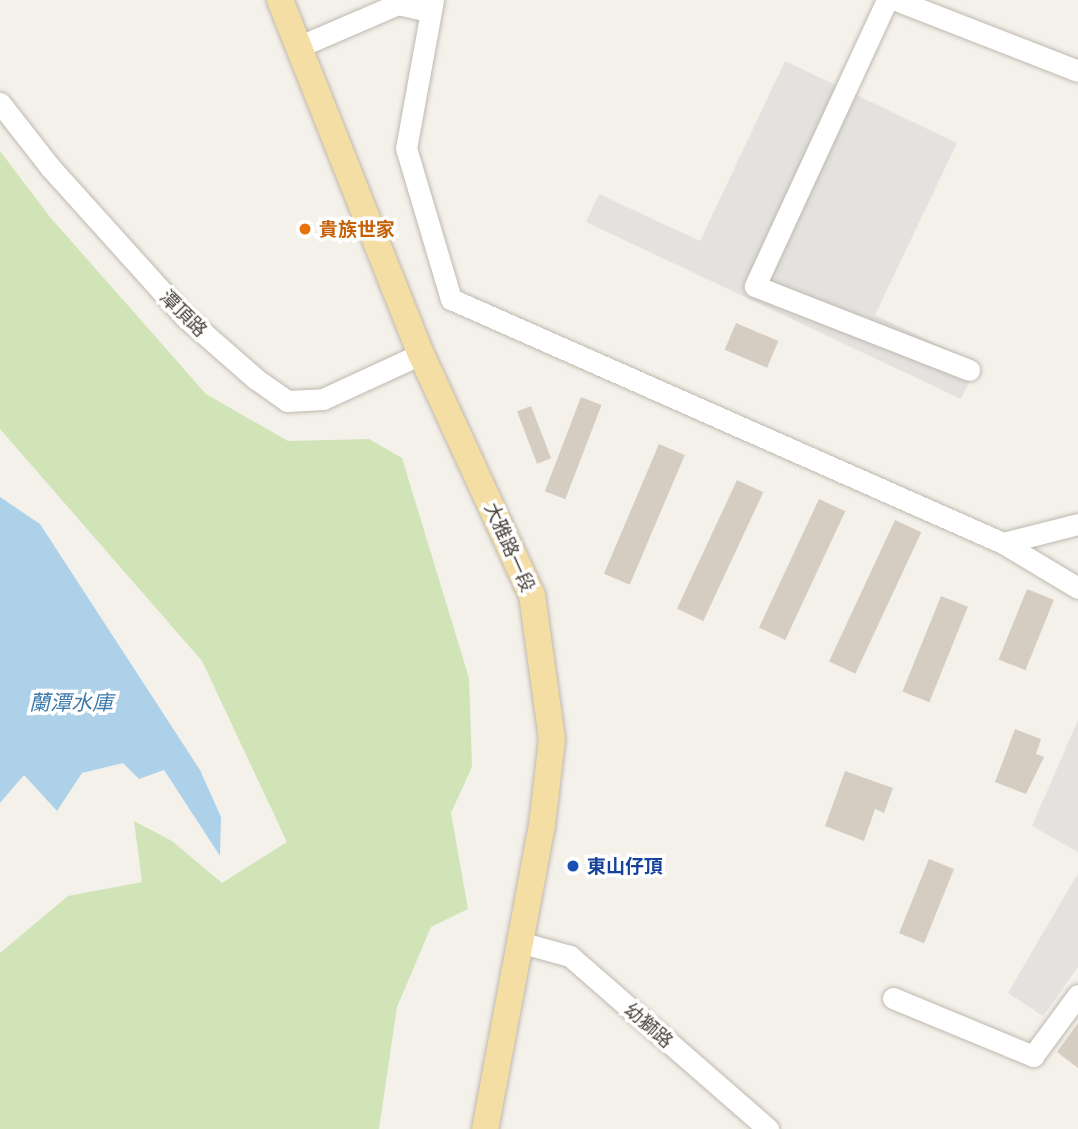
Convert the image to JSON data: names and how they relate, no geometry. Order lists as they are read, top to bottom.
{
  "streets": {
    "main road": ["大雅路一段"],
    "street": ["潭頂路", "幼獅路"]
  },
  "crossings": [
    ["潭頂路", "大雅路一段"],
    ["大雅路一段", "幼獅路"]
  ],
  "water": ["蘭潭水庫"],
  "places": ["貴族世家", "東山仔頂"]
}
